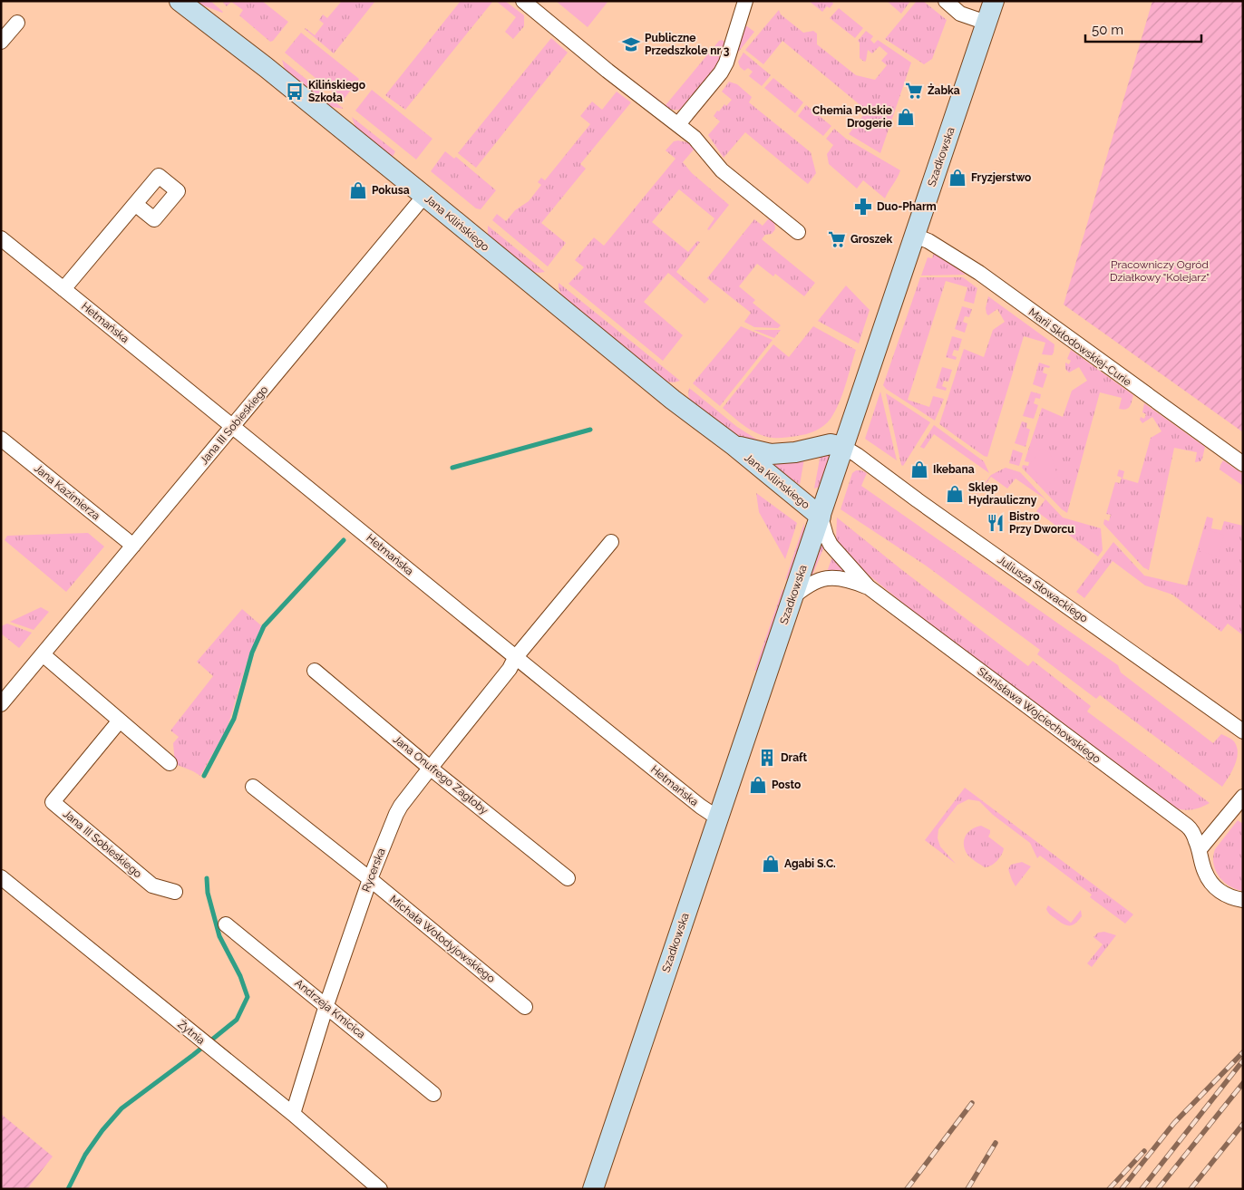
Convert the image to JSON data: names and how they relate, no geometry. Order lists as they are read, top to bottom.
{
  "streets": {
    "street": [
      "Szadkowska",
      "Jana Kilińskiego",
      "Hetmańska",
      "Marii Skłodowskiej-Curie",
      "Jana III Sobieskiego",
      "Jana Kazimierza",
      "Juliusza Słowackiego",
      "Stanisława Wojciechowskiego",
      "Jana Onufrego Zagłoby",
      "Rycerska",
      "Michała Wołodyjowskiego",
      "Andrzeja Kmicica",
      "Żytnia"
    ]
  },
  "crossings": [
    ["Szadkowska", "Jana Kilińskiego"],
    ["Szadkowska", "Hetmańska"],
    ["Szadkowska", "Marii Skłodowskiej-Curie"],
    ["Szadkowska", "Juliusza Słowackiego"],
    ["Szadkowska", "Stanisława Wojciechowskiego"],
    ["Jana Kilińskiego", "Jana III Sobieskiego"],
    ["Jana Kilińskiego", "Juliusza Słowackiego"],
    ["Jana Kilińskiego", "Stanisława Wojciechowskiego"],
    ["Hetmańska", "Jana III Sobieskiego"],
    ["Hetmańska", "Rycerska"],
    ["Jana III Sobieskiego", "Jana Kazimierza"],
    ["Jana Onufrego Zagłoby", "Rycerska"],
    ["Rycerska", "Michała Wołodyjowskiego"],
    ["Rycerska", "Andrzeja Kmicica"],
    ["Rycerska", "Żytnia"]
  ],
  "parks": ["Pracowniczy Ogród Działkowy \"Kolejarz\""],
  "places": {
    "school or university": ["Publiczne Przedszkole nr 3"],
    "supermarket": ["Żabka", "Groszek"],
    "bus stop": ["Kilińskiego Szkoła"],
    "shop": [
      "Chemia Polskie Drogerie",
      "Fryzjerstwo",
      "Pokusa",
      "Ikebana",
      "Sklep Hydrauliczny",
      "Posto",
      "Agabi S.C."
    ],
    "pharmacy": ["Duo-Pharm"],
    "restaurant": ["Bistro Przy Dworcu"],
    "building": ["Draft"]
  },
  "scale_bar": "50 m"
}
